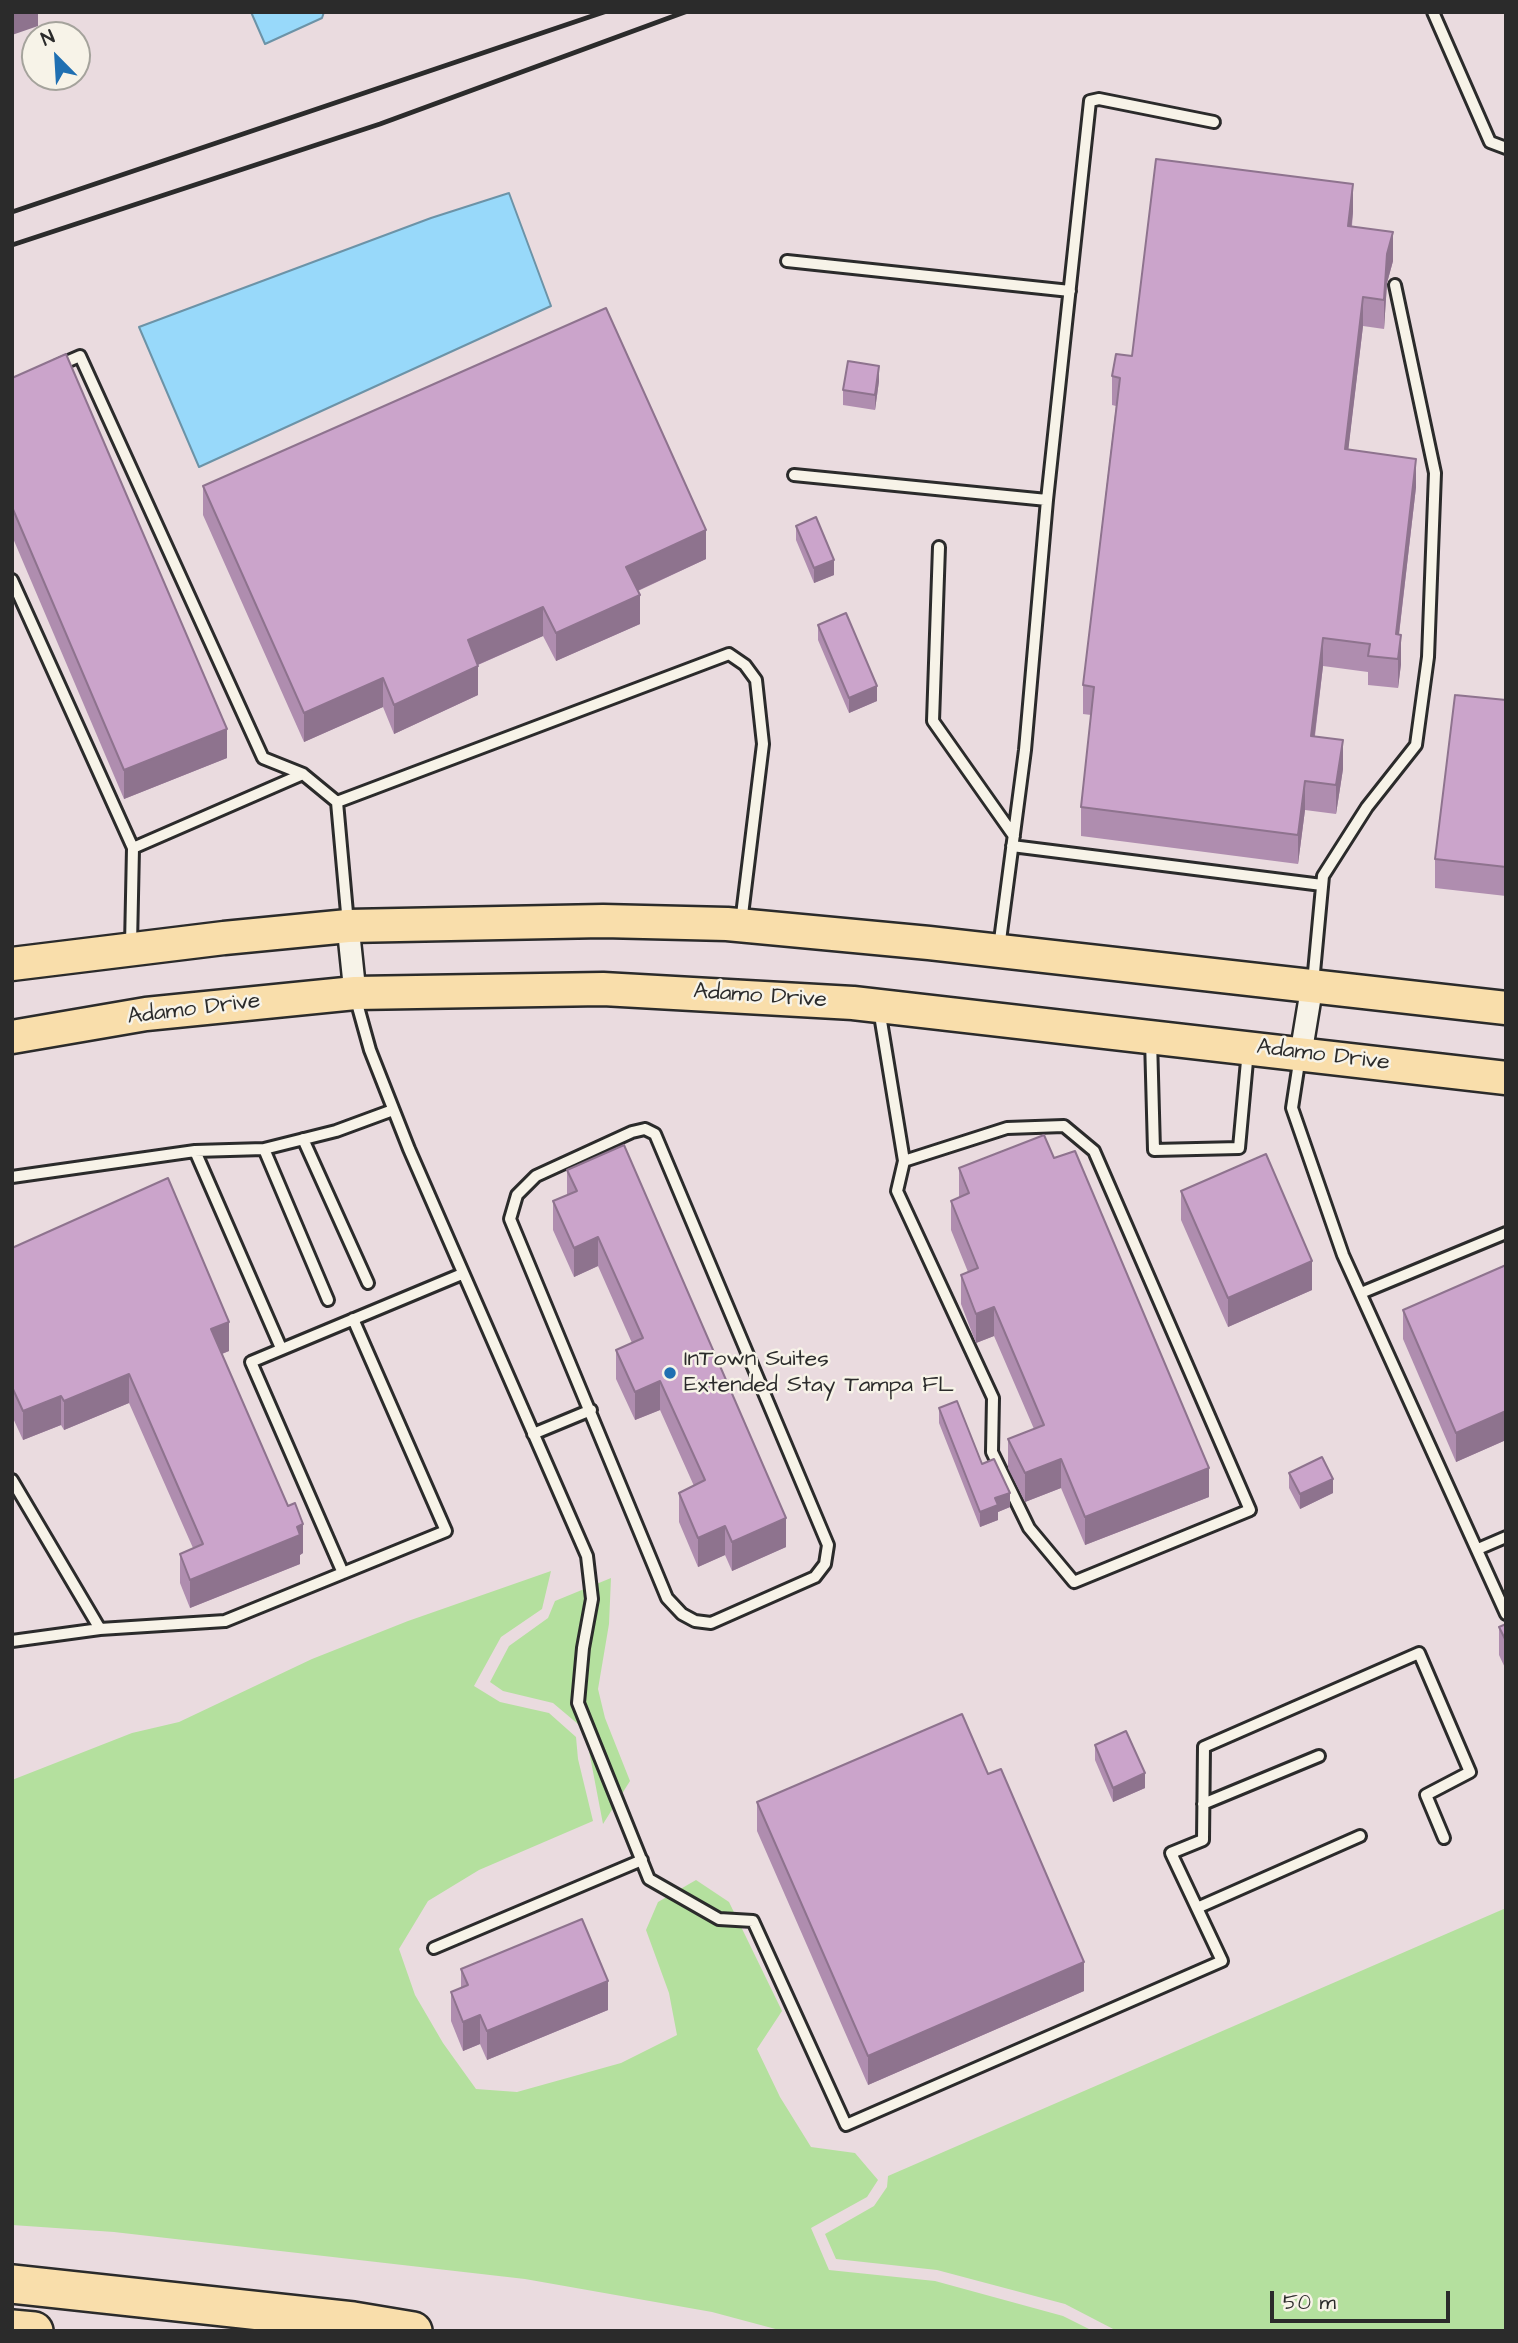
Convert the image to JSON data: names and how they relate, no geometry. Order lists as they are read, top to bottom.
{
  "streets": {
    "main road": ["Adamo Drive"]
  },
  "places": ["InTown Suites Extended Stay Tampa FL"],
  "scale_bar": "50 m",
  "north": "top left"
}
